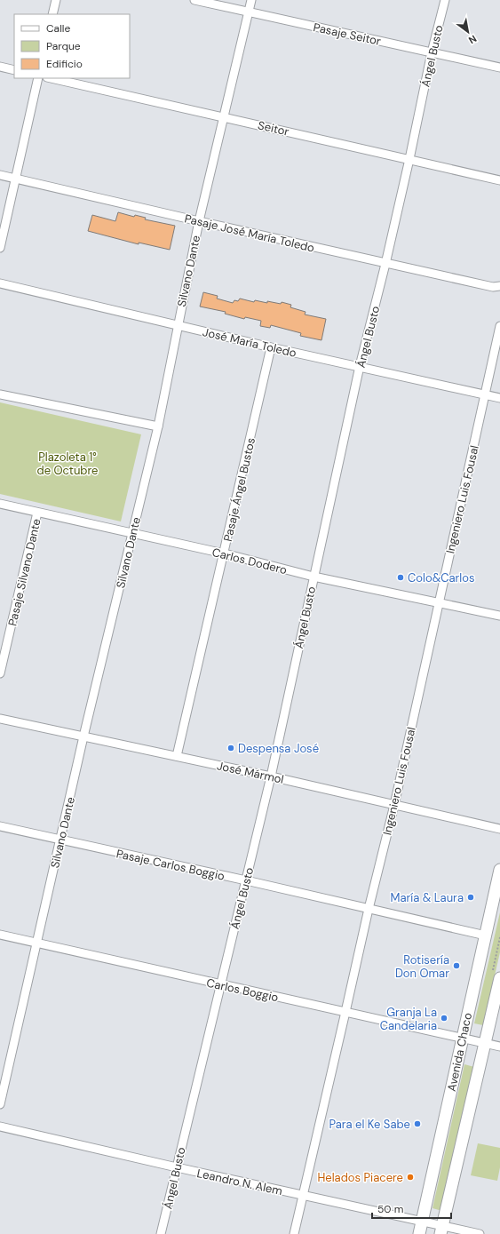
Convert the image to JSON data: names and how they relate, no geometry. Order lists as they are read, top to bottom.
{
  "streets": {
    "main road": ["Avenida Chaco"],
    "street": [
      "Pasaje Seitor",
      "Ángel Busto",
      "Seitor",
      "Pasaje José María Toledo",
      "Silvano Dante",
      "José María Toledo",
      "Pasaje Ángel Bustos",
      "Ingeniero Luis Fousal",
      "Carlos Dodero",
      "Pasaje Silvano Dante",
      "José Mármol",
      "Pasaje Carlos Boggio",
      "Carlos Boggio",
      "Leandro N. Alem"
    ]
  },
  "crossings": [
    ["Pasaje Seitor", "Ángel Busto"],
    ["Pasaje Seitor", "Silvano Dante"],
    ["Ángel Busto", "Seitor"],
    ["Ángel Busto", "Pasaje José María Toledo"],
    ["Ángel Busto", "José María Toledo"],
    ["Ángel Busto", "Carlos Dodero"],
    ["Ángel Busto", "José Mármol"],
    ["Ángel Busto", "Pasaje Carlos Boggio"],
    ["Ángel Busto", "Carlos Boggio"],
    ["Ángel Busto", "Leandro N. Alem"],
    ["Seitor", "Silvano Dante"],
    ["Pasaje José María Toledo", "Silvano Dante"],
    ["Silvano Dante", "José María Toledo"],
    ["Silvano Dante", "Carlos Dodero"],
    ["Silvano Dante", "José Mármol"],
    ["Silvano Dante", "Pasaje Carlos Boggio"],
    ["Silvano Dante", "Carlos Boggio"],
    ["José María Toledo", "Pasaje Ángel Bustos"],
    ["José María Toledo", "Ingeniero Luis Fousal"],
    ["Pasaje Ángel Bustos", "Carlos Dodero"],
    ["Pasaje Ángel Bustos", "José Mármol"],
    ["Ingeniero Luis Fousal", "Carlos Dodero"],
    ["Ingeniero Luis Fousal", "José Mármol"],
    ["Ingeniero Luis Fousal", "Pasaje Carlos Boggio"],
    ["Ingeniero Luis Fousal", "Carlos Boggio"],
    ["Ingeniero Luis Fousal", "Leandro N. Alem"],
    ["Carlos Dodero", "Pasaje Silvano Dante"],
    ["Pasaje Carlos Boggio", "Avenida Chaco"],
    ["Carlos Boggio", "Avenida Chaco"],
    ["Avenida Chaco", "Leandro N. Alem"]
  ],
  "parks": ["Plazoleta 1° de Octubre"],
  "places": [
    "Colo&Carlos",
    "Despensa José",
    "María & Laura",
    "Rotisería Don Omar",
    "Granja La Candelaria",
    "Para el Ke Sabe",
    "Helados Piacere"
  ],
  "legend": ["Calle", "Parque", "Edificio"],
  "scale_bar": "50 m",
  "north": "bottom right"
}
